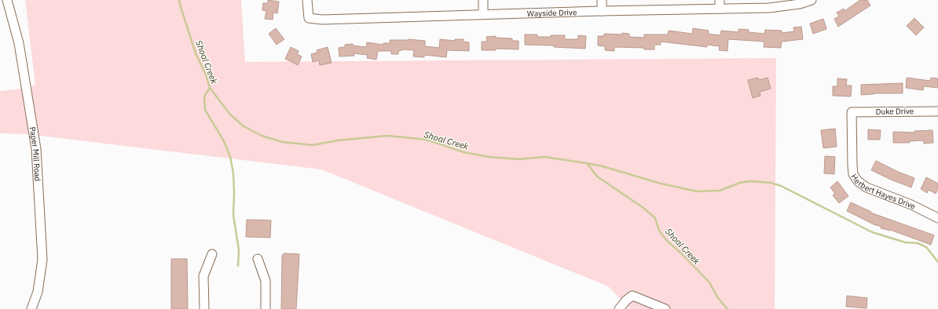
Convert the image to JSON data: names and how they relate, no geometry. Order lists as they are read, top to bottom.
{
  "streets": {
    "street": [
      "Wayside Drive",
      "Duke Drive",
      "Paper Mill Road",
      "Herbert Hayes Drive"
    ]
  },
  "crossings": [
    ["Duke Drive", "Herbert Hayes Drive"]
  ],
  "water": ["Shoal Creek"]
}
